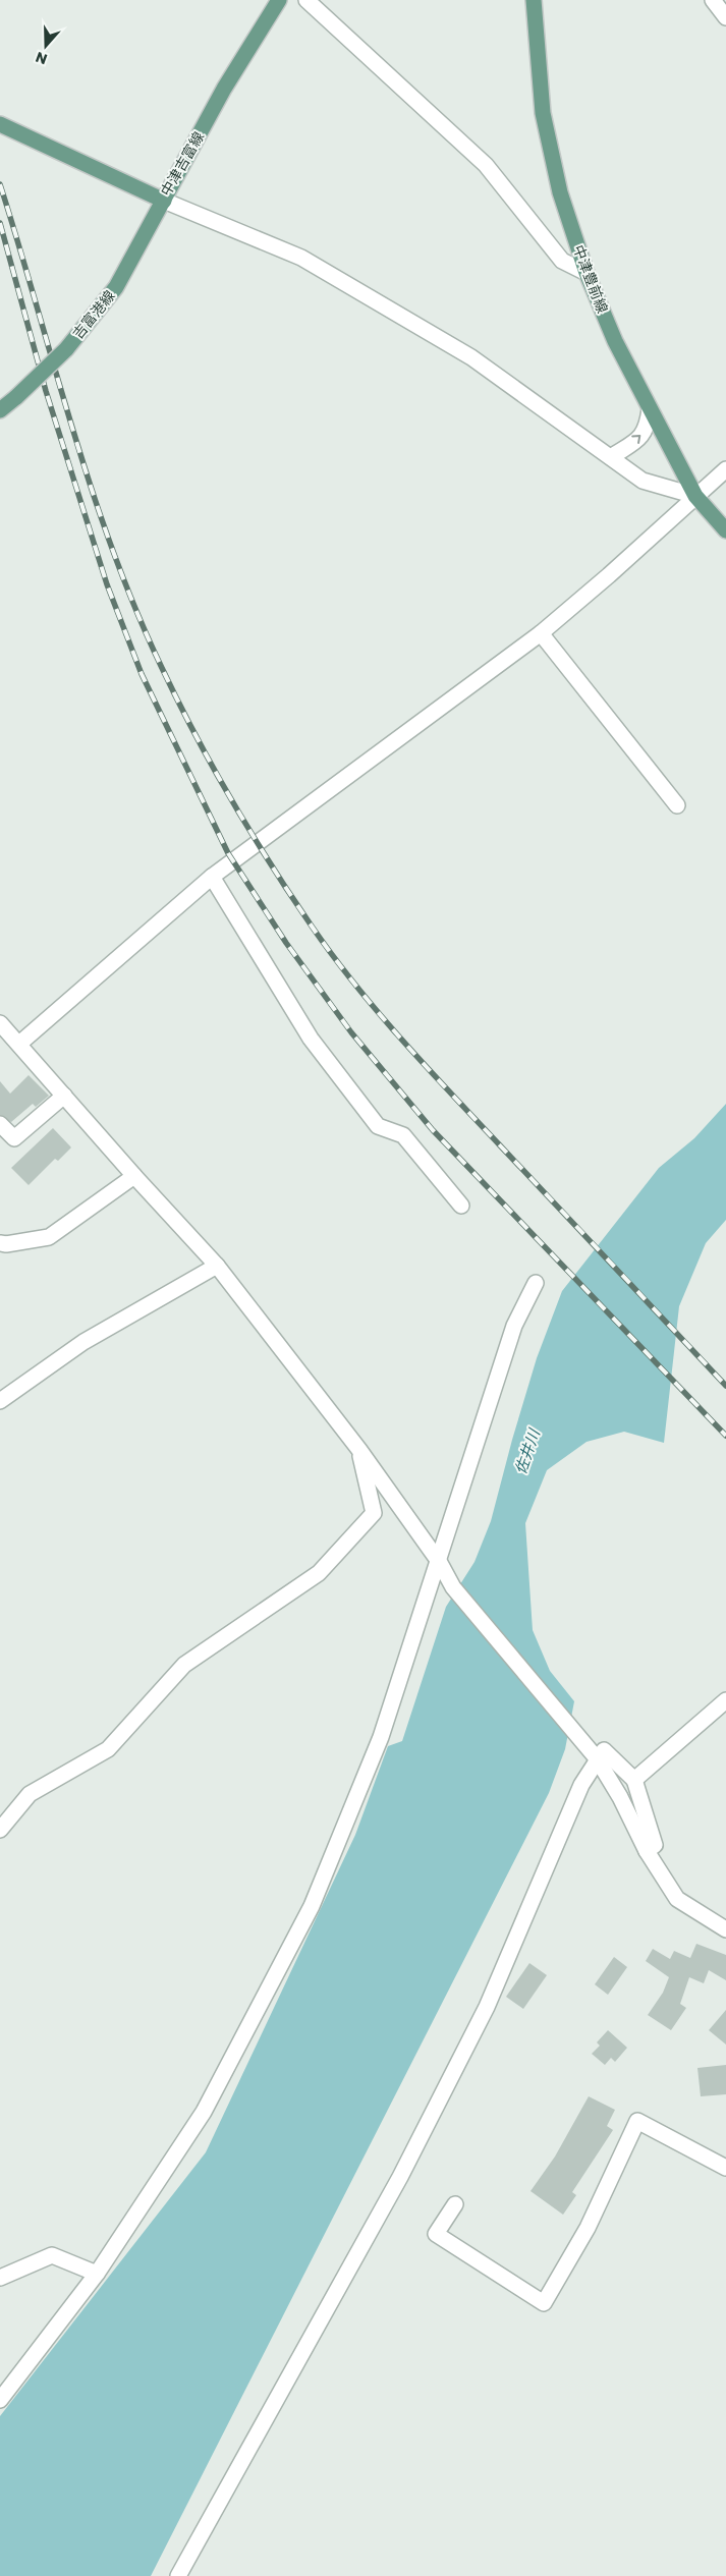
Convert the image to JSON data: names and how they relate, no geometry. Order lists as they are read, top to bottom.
{
  "streets": {
    "main road": ["中津吉富線", "中津豊前線", "吉富港線"]
  },
  "crossings": [
    ["中津吉富線", "吉富港線"]
  ],
  "water": ["佐井川"],
  "north": "bottom"
}
